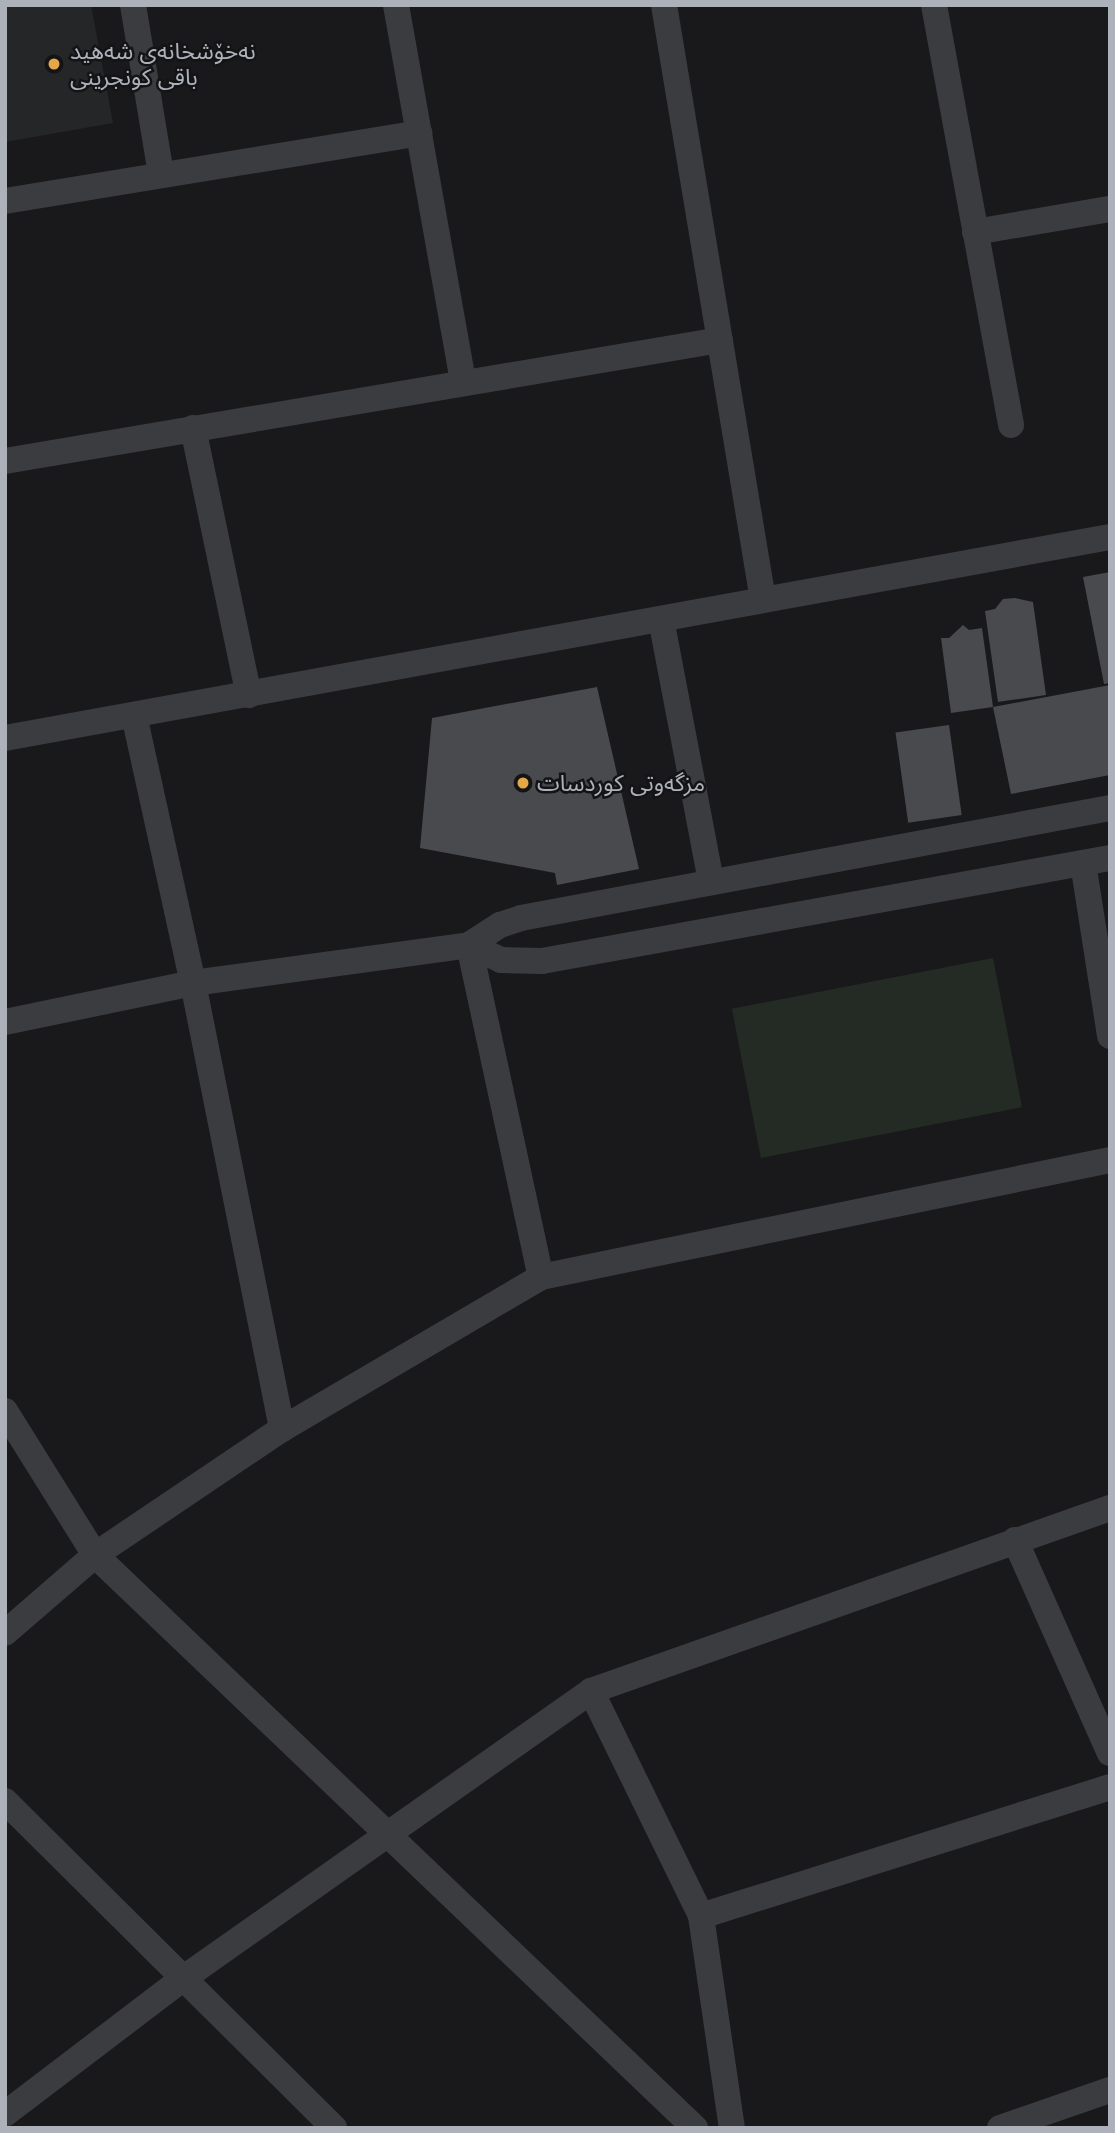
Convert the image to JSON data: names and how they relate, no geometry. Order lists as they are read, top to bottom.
{
  "places": ["نەخۆشخانەی شەهید باقی کونجرینی", "مزگەوتی كوردسات"]
}
